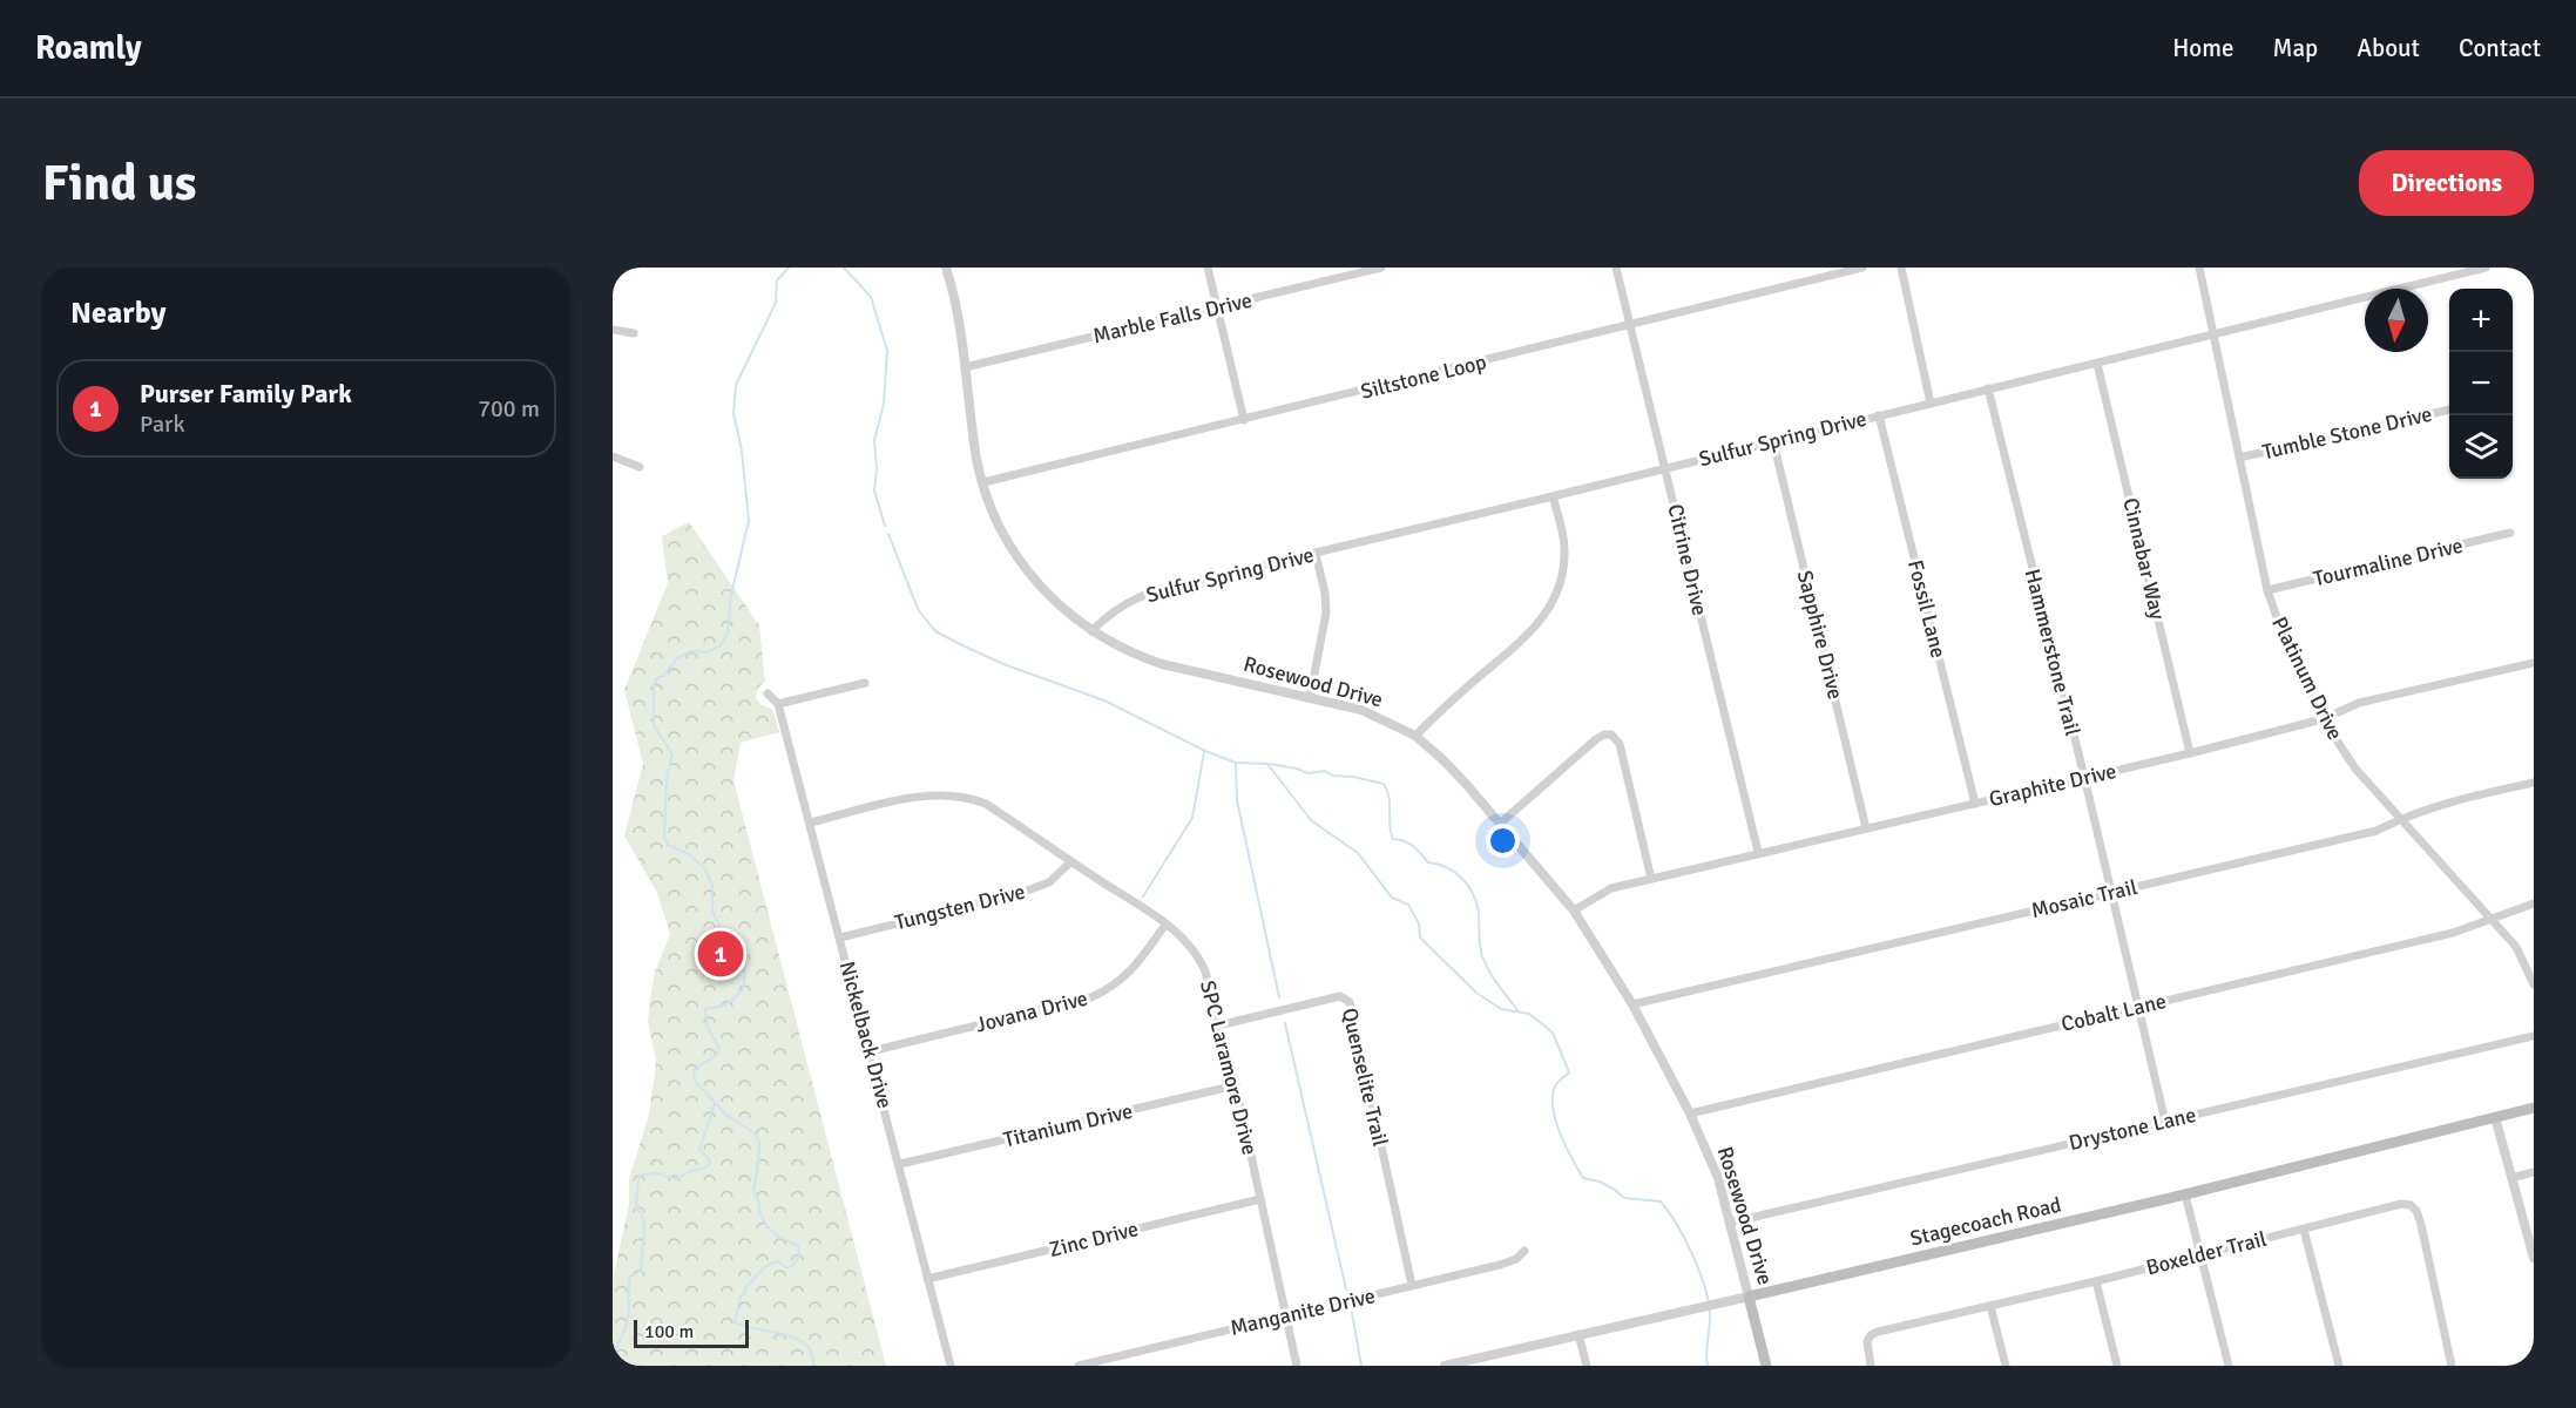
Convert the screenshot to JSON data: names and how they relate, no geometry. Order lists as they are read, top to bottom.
{
  "streets": {
    "main road": ["Rosewood Drive", "Stagecoach Road"],
    "street": [
      "Marble Falls Drive",
      "Siltstone Loop",
      "Tumble Stone Drive",
      "Sulfur Spring Drive",
      "Cinnabar Way",
      "Citrine Drive",
      "Tourmaline Drive",
      "Fossil Lane",
      "Sapphire Drive",
      "Hammerstone Trail",
      "Platinum Drive",
      "Graphite Drive",
      "Mosaic Trail",
      "Tungsten Drive",
      "Jovana Drive",
      "Cobalt Lane",
      "Nickelback Drive",
      "SPC Laramore Drive",
      "Quenselite Trail",
      "Titanium Drive",
      "Drystone Lane",
      "Zinc Drive",
      "Boxelder Trail",
      "Manganite Drive"
    ]
  },
  "crossings": [
    ["Marble Falls Drive", "Rosewood Drive"],
    ["Siltstone Loop", "Citrine Drive"],
    ["Siltstone Loop", "Rosewood Drive"],
    ["Tumble Stone Drive", "Platinum Drive"],
    ["Sulfur Spring Drive", "Cinnabar Way"],
    ["Sulfur Spring Drive", "Citrine Drive"],
    ["Sulfur Spring Drive", "Fossil Lane"],
    ["Sulfur Spring Drive", "Sapphire Drive"],
    ["Sulfur Spring Drive", "Hammerstone Trail"],
    ["Sulfur Spring Drive", "Platinum Drive"],
    ["Sulfur Spring Drive", "Rosewood Drive"],
    ["Cinnabar Way", "Graphite Drive"],
    ["Citrine Drive", "Graphite Drive"],
    ["Tourmaline Drive", "Platinum Drive"],
    ["Fossil Lane", "Graphite Drive"],
    ["Sapphire Drive", "Graphite Drive"],
    ["Hammerstone Trail", "Graphite Drive"],
    ["Hammerstone Trail", "Mosaic Trail"],
    ["Hammerstone Trail", "Cobalt Lane"],
    ["Hammerstone Trail", "Drystone Lane"],
    ["Platinum Drive", "Graphite Drive"],
    ["Platinum Drive", "Mosaic Trail"],
    ["Platinum Drive", "Cobalt Lane"],
    ["Rosewood Drive", "Graphite Drive"],
    ["Rosewood Drive", "Mosaic Trail"],
    ["Rosewood Drive", "Cobalt Lane"],
    ["Rosewood Drive", "Drystone Lane"],
    ["Rosewood Drive", "Stagecoach Road"],
    ["Tungsten Drive", "Nickelback Drive"],
    ["Tungsten Drive", "SPC Laramore Drive"],
    ["Jovana Drive", "Nickelback Drive"],
    ["Jovana Drive", "SPC Laramore Drive"],
    ["Nickelback Drive", "SPC Laramore Drive"],
    ["Nickelback Drive", "Titanium Drive"],
    ["Nickelback Drive", "Zinc Drive"],
    ["SPC Laramore Drive", "Quenselite Trail"],
    ["SPC Laramore Drive", "Titanium Drive"],
    ["SPC Laramore Drive", "Zinc Drive"],
    ["SPC Laramore Drive", "Manganite Drive"],
    ["Quenselite Trail", "Manganite Drive"]
  ],
  "scale_bar": "100 m",
  "north": "bottom",
  "page": {
    "header": "Roamly",
    "nav": [
      "Home",
      "Map",
      "About",
      "Contact"
    ],
    "buttons": "Directions",
    "title": "Find us",
    "heading": "Nearby",
    "map_buttons": ["+", "−"],
    "list": [
      {
        "mark": "1",
        "name": "Purser Family Park",
        "note": "Park",
        "value": "700 m"
      }
    ],
    "pins": "1",
    "scale": "100 m"
  }
}
